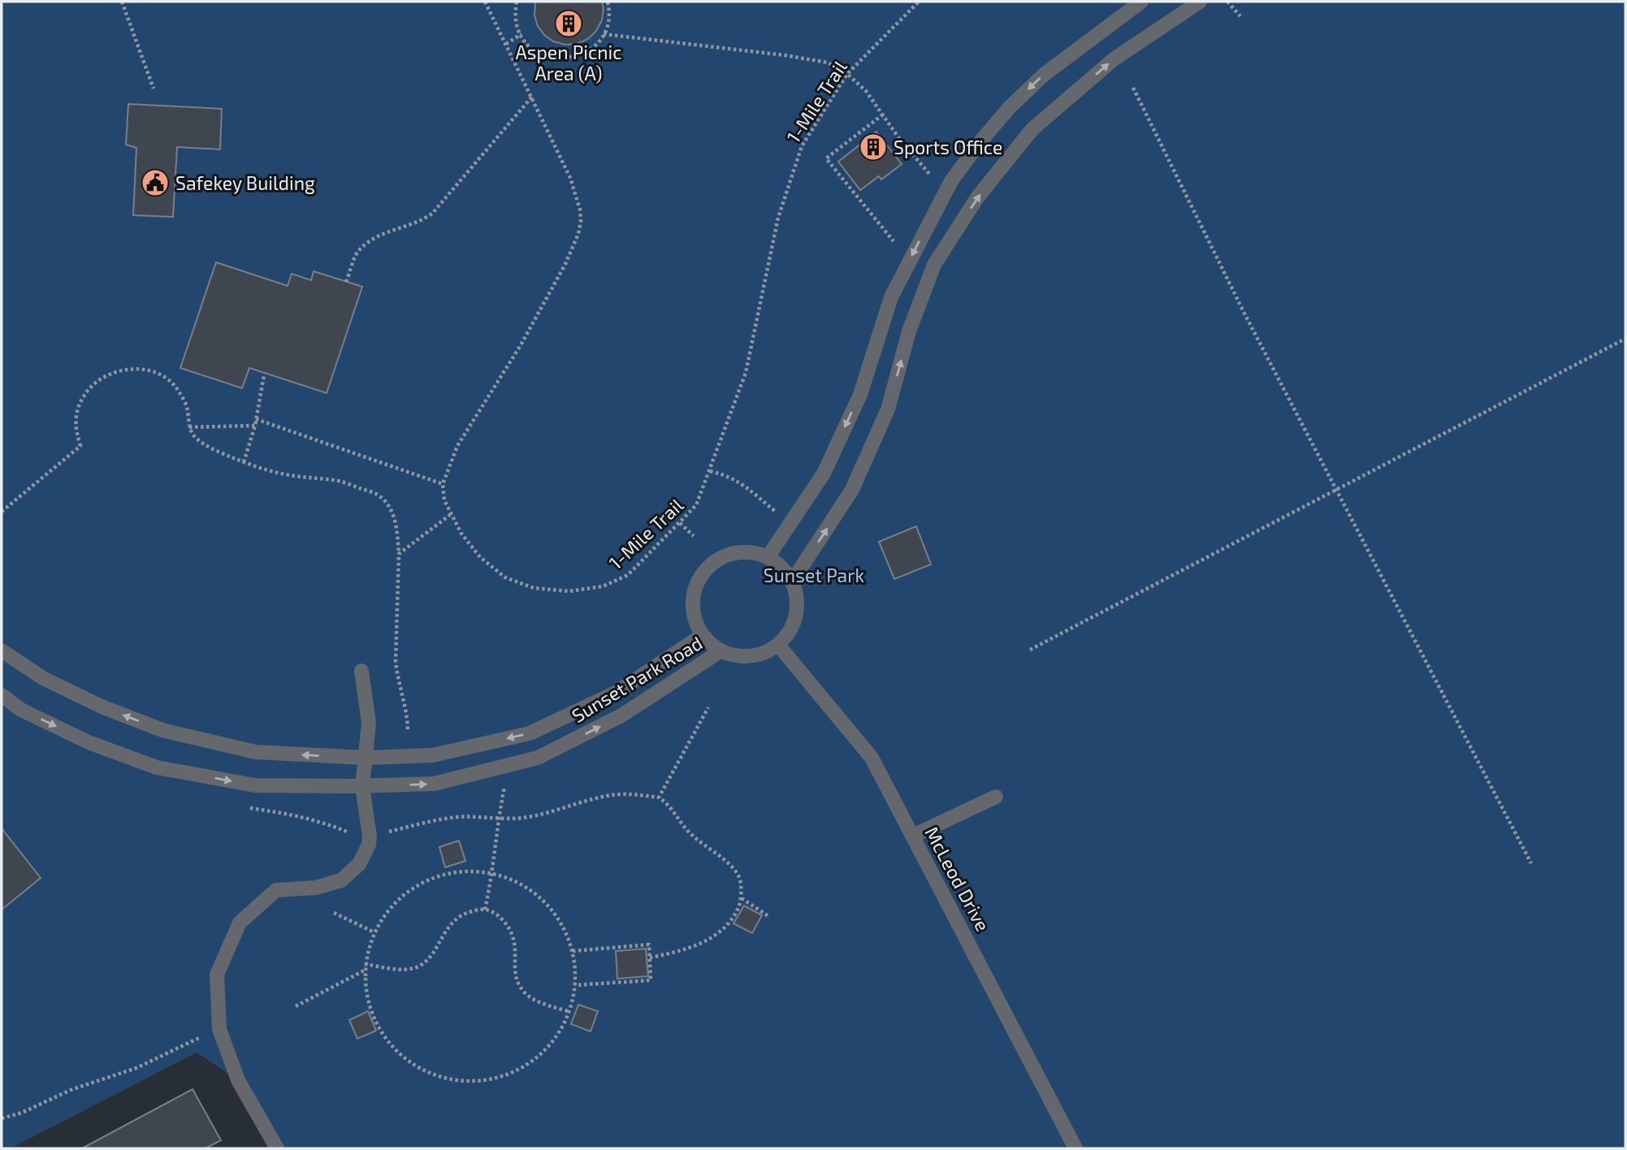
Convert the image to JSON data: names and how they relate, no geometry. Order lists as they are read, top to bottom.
{
  "streets": {
    "street": ["Sunset Park Road", "McLeod Drive"],
    "path": ["1-Mile Trail"]
  },
  "crossings": [
    ["Sunset Park Road", "McLeod Drive"]
  ],
  "parks": ["Sunset Park"],
  "places": {
    "building": ["Aspen Picnic Area (A)", "Sports Office"],
    "public building": ["Safekey Building"]
  }
}
